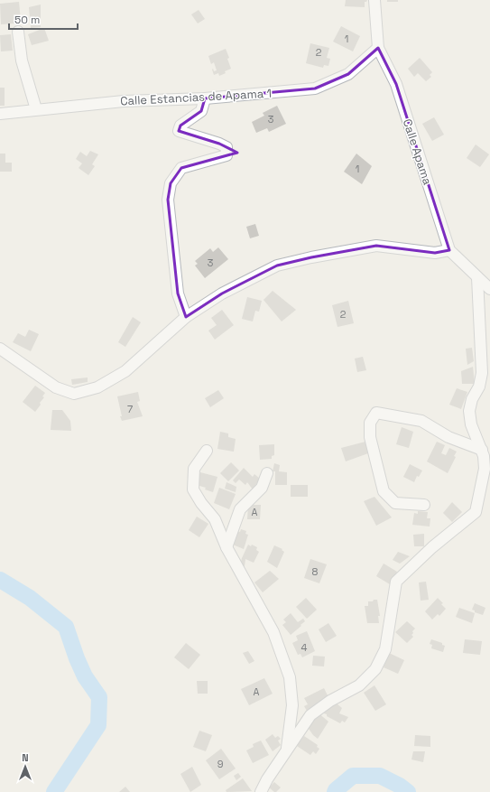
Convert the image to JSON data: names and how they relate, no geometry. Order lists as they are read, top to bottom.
{
  "streets": {
    "street": ["Calle Estancias de Apama 1", "Calle Apama"]
  },
  "crossings": [
    ["Calle Estancias de Apama 1", "Calle Apama"]
  ],
  "house_numbers": [
    "1",
    "2",
    "3",
    "1",
    "3",
    "2",
    "7",
    "A",
    "8",
    "4",
    "A",
    "9"
  ],
  "scale_bar": "50 m",
  "north": "top"
}
